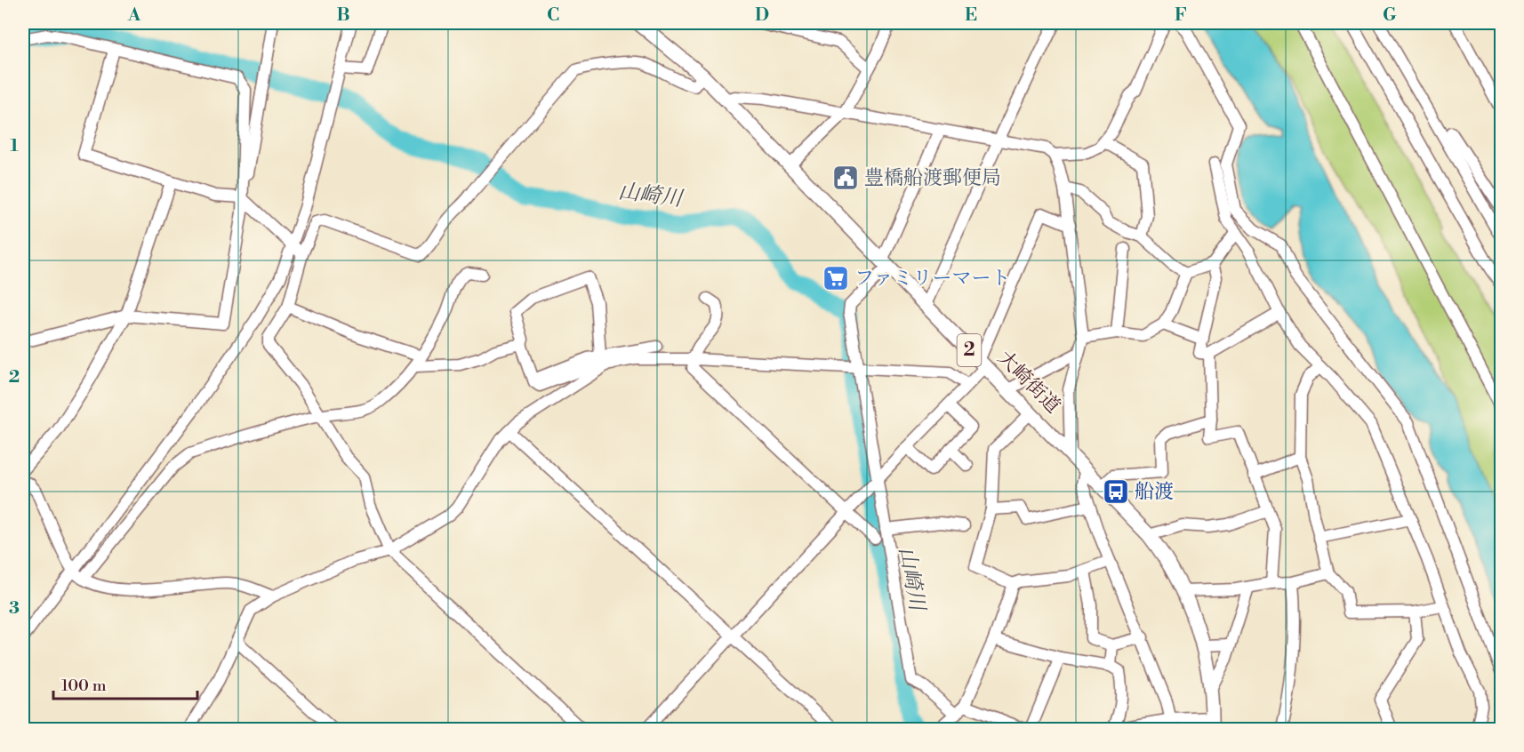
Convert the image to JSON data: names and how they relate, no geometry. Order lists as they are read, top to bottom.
{
  "streets": {
    "main road": ["2", "大崎街道"]
  },
  "water": ["山崎川"],
  "places": {
    "public building": ["豊橋船渡郵便局"],
    "supermarket": ["ファミリーマート"],
    "bus stop": ["船渡"]
  },
  "scale_bar": "100 m",
  "grid": {
    "columns": [
      "A",
      "B",
      "C",
      "D",
      "E",
      "F",
      "G"
    ],
    "rows": ["1", "2", "3"]
  }
}
